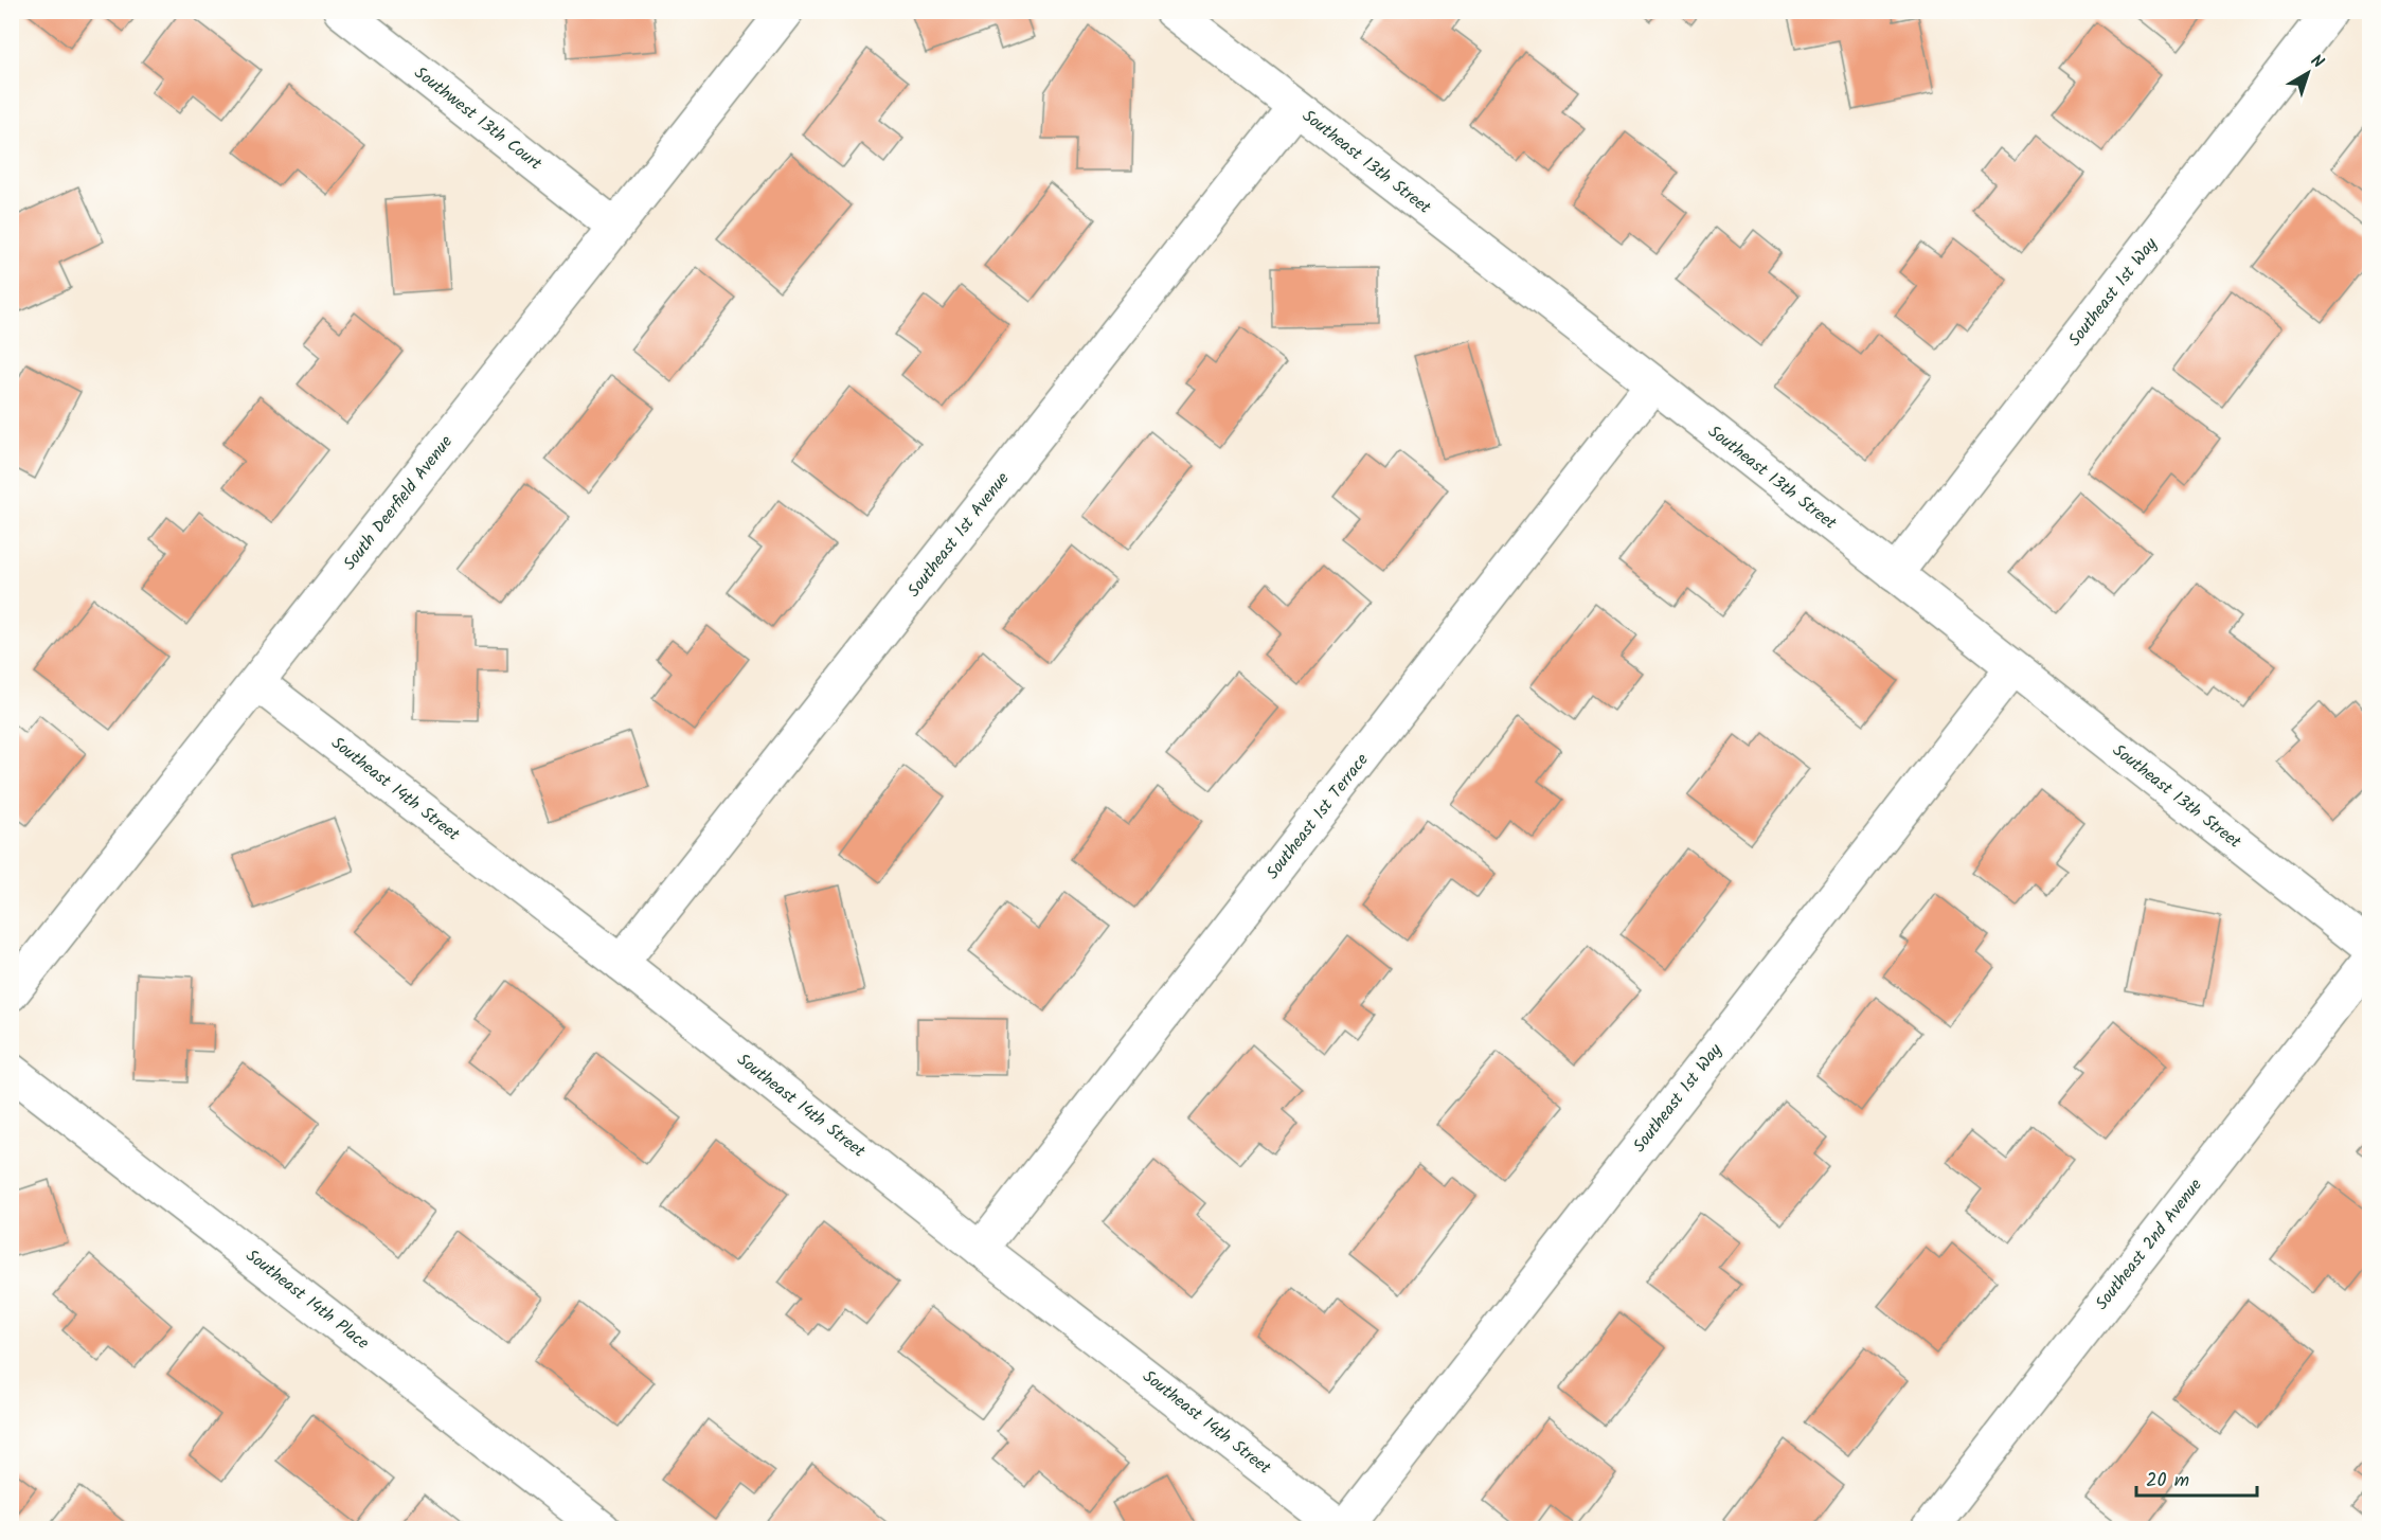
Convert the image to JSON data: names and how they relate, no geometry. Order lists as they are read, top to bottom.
{
  "streets": {
    "street": [
      "Southwest 13th Court",
      "Southeast 13th Street",
      "Southeast 1st Way",
      "South Deerfield Avenue",
      "Southeast 1st Avenue",
      "Southeast 14th Street",
      "Southeast 1st Terrace",
      "Southeast 2nd Avenue",
      "Southeast 14th Place"
    ]
  },
  "crossings": [
    ["Southwest 13th Court", "South Deerfield Avenue"],
    ["Southeast 13th Street", "Southeast 1st Way"],
    ["Southeast 13th Street", "Southeast 1st Avenue"],
    ["Southeast 13th Street", "Southeast 1st Terrace"],
    ["Southeast 1st Way", "Southeast 14th Street"],
    ["South Deerfield Avenue", "Southeast 14th Street"],
    ["Southeast 1st Avenue", "Southeast 14th Street"],
    ["Southeast 14th Street", "Southeast 1st Terrace"]
  ],
  "scale_bar": "20 m",
  "north": "top right"
}
